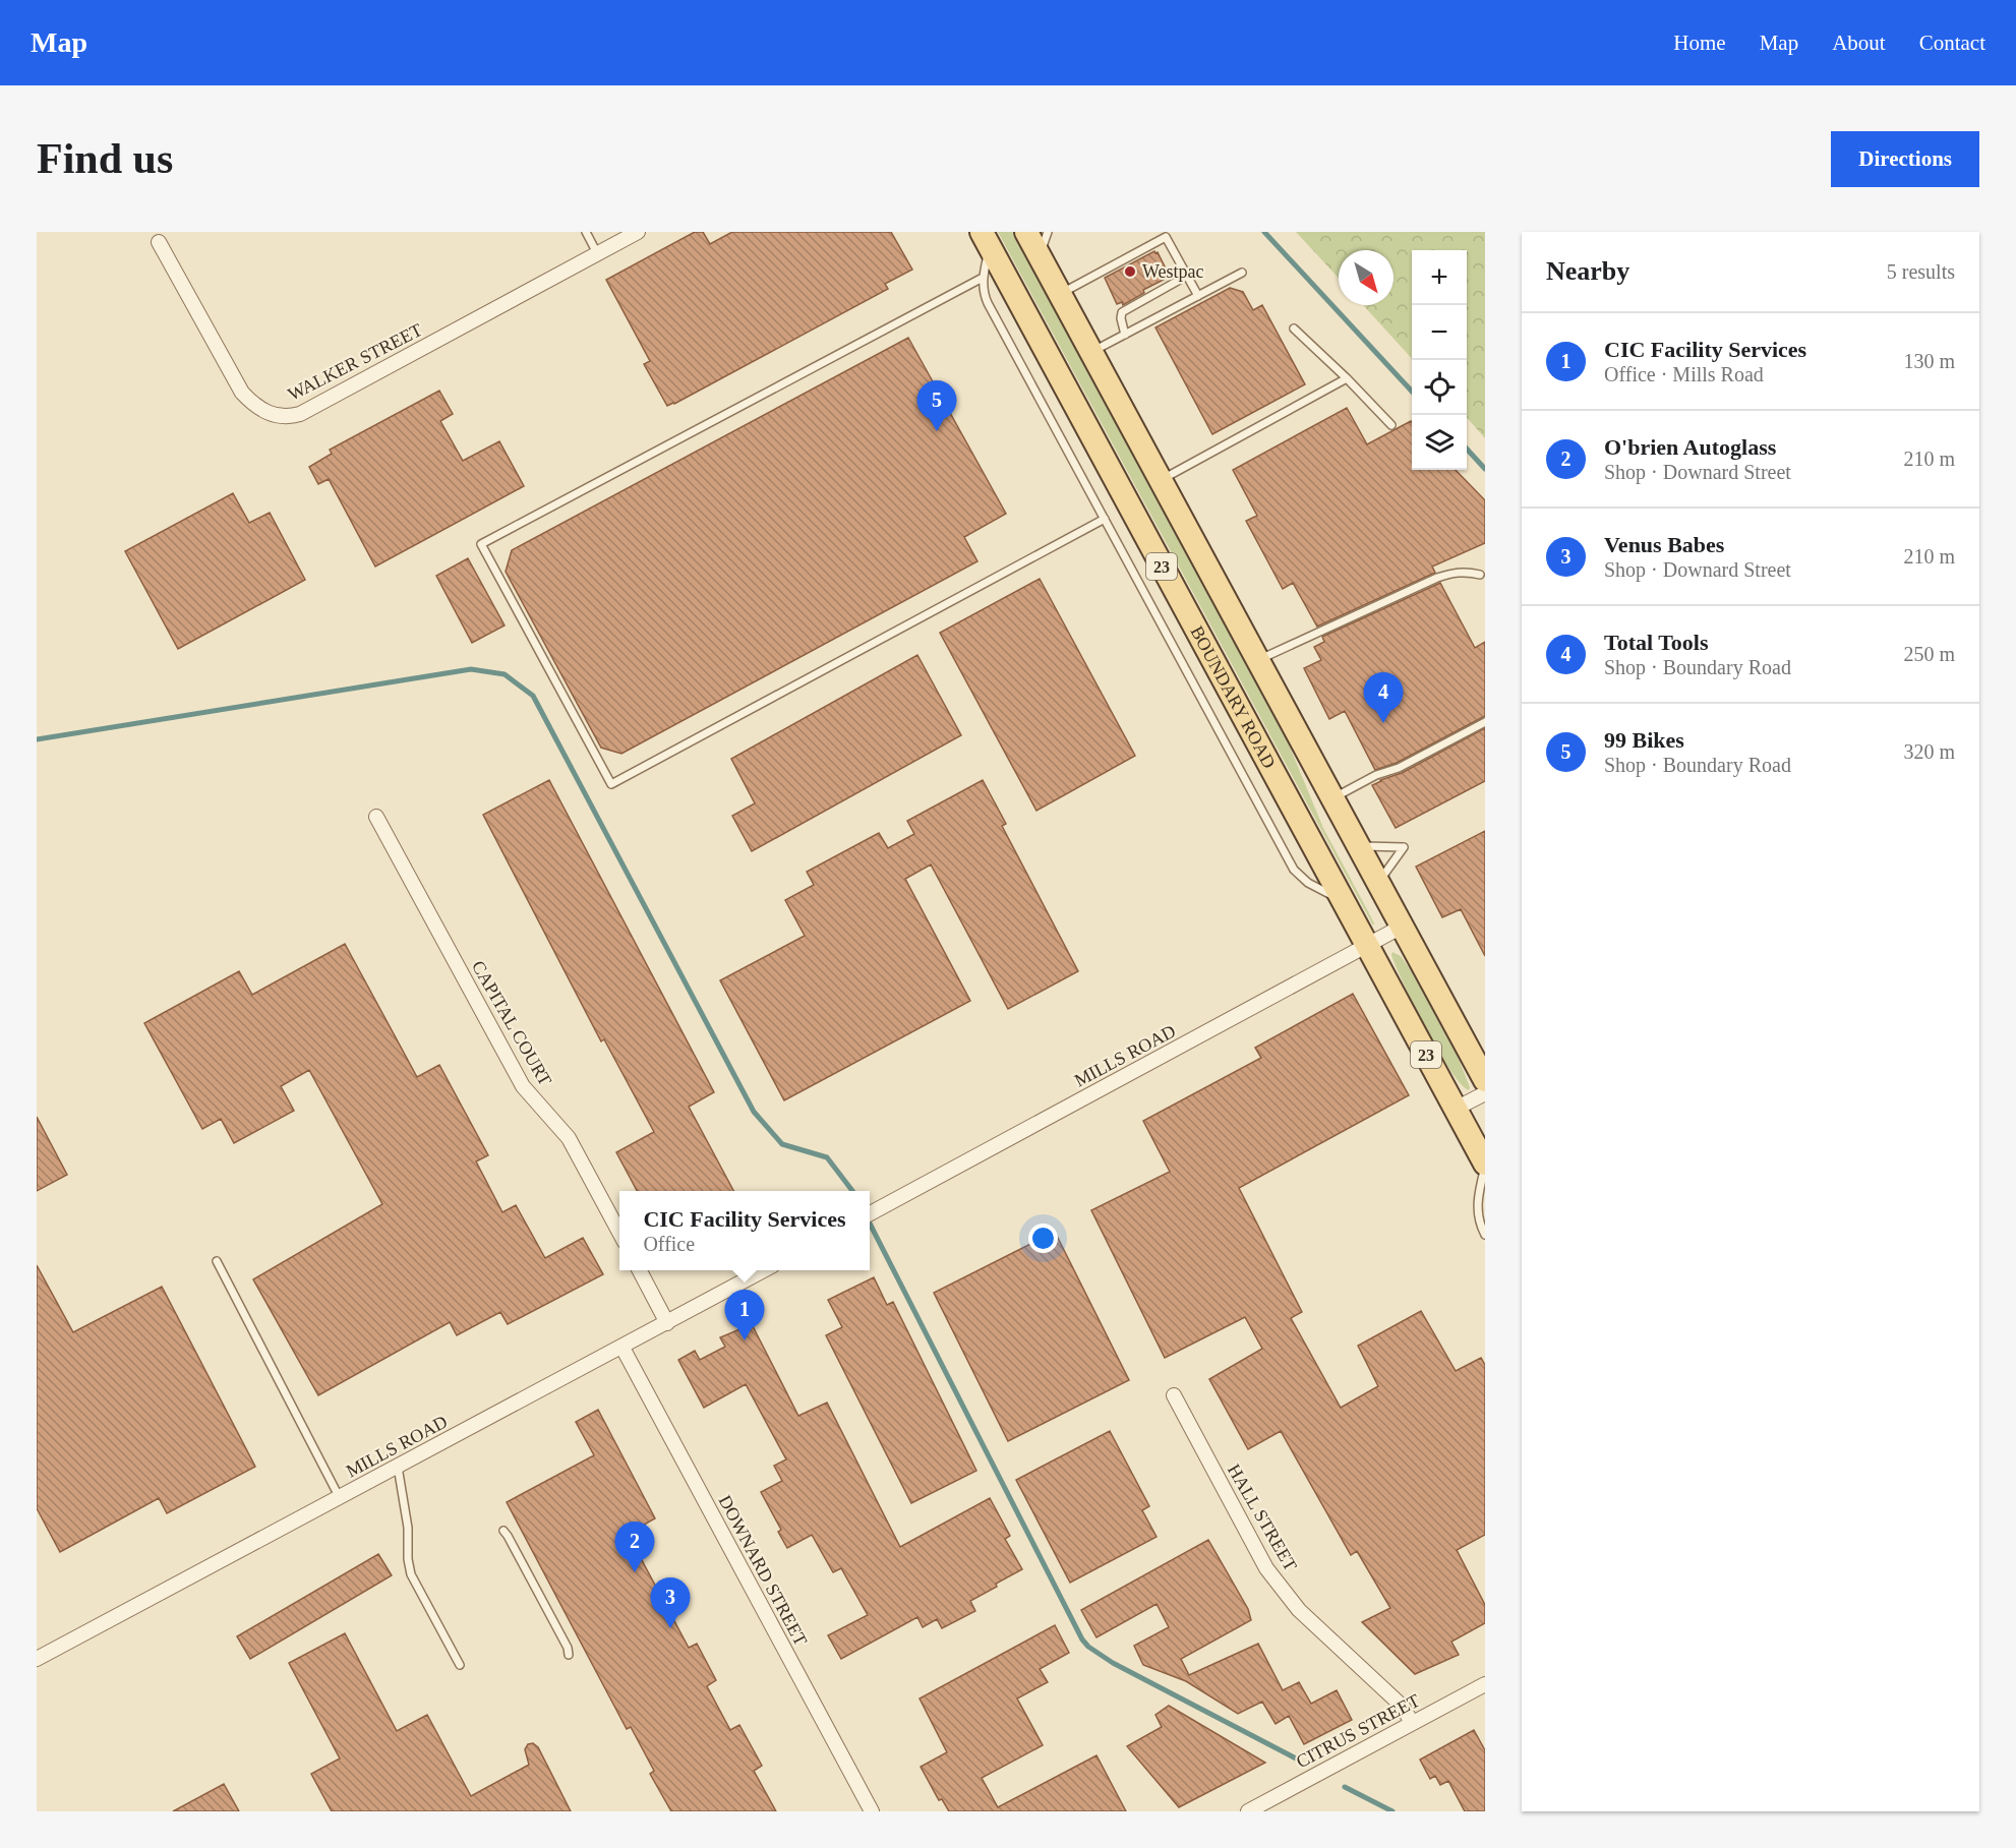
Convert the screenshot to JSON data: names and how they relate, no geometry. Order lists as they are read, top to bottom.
{
  "streets": {
    "main road": ["23", "BOUNDARY ROAD"],
    "street": [
      "WALKER STREET",
      "CAPITAL COURT",
      "MILLS ROAD",
      "HALL STREET",
      "DOWNARD STREET",
      "CITRUS STREET"
    ]
  },
  "crossings": [
    ["23", "MILLS ROAD"],
    ["BOUNDARY ROAD", "MILLS ROAD"],
    ["MILLS ROAD", "DOWNARD STREET"],
    ["HALL STREET", "CITRUS STREET"]
  ],
  "places": ["Westpac"],
  "north": "bottom right",
  "page": {
    "header": "Map",
    "nav": [
      "Home",
      "Map",
      "About",
      "Contact"
    ],
    "buttons": "Directions",
    "title": "Find us",
    "heading": ["Nearby", "5 results"],
    "map_buttons": ["+", "−"],
    "list": [
      {
        "mark": "1",
        "name": "CIC Facility Services",
        "note": "Office · Mills Road",
        "value": "130 m"
      },
      {
        "mark": "2",
        "name": "O'brien Autoglass",
        "note": "Shop · Downard Street",
        "value": "210 m"
      },
      {
        "mark": "3",
        "name": "Venus Babes",
        "note": "Shop · Downard Street",
        "value": "210 m"
      },
      {
        "mark": "4",
        "name": "Total Tools",
        "note": "Shop · Boundary Road",
        "value": "250 m"
      },
      {
        "mark": "5",
        "name": "99 Bikes",
        "note": "Shop · Boundary Road",
        "value": "320 m"
      }
    ],
    "pins": [
      "5",
      "4",
      "1",
      "2",
      "3"
    ],
    "popup": ["CIC Facility Services", "Office"]
  }
}
